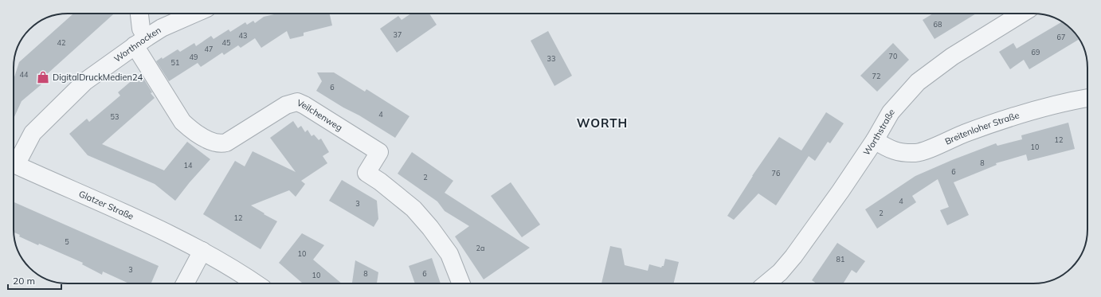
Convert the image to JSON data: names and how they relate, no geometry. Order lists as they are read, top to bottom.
{
  "streets": {
    "street": [
      "Worthnocken",
      "Veilchenweg",
      "Breitenloher Straße",
      "Worthstraße",
      "Glatzer Straße"
    ]
  },
  "crossings": [
    ["Worthnocken", "Veilchenweg"],
    ["Breitenloher Straße", "Worthstraße"]
  ],
  "districts": ["WORTH"],
  "places": {
    "shop": ["DigitalDruckMedien24"]
  },
  "house_numbers": [
    "68",
    "37",
    "43",
    "67",
    "42",
    "45",
    "47",
    "69",
    "70",
    "49",
    "33",
    "51",
    "44",
    "72",
    "6",
    "4",
    "53",
    "12",
    "10",
    "8",
    "14",
    "6",
    "76",
    "2",
    "4",
    "3",
    "2",
    "12",
    "5",
    "2a",
    "10",
    "81",
    "3",
    "8",
    "6",
    "10"
  ],
  "scale_bar": "20 m"
}
